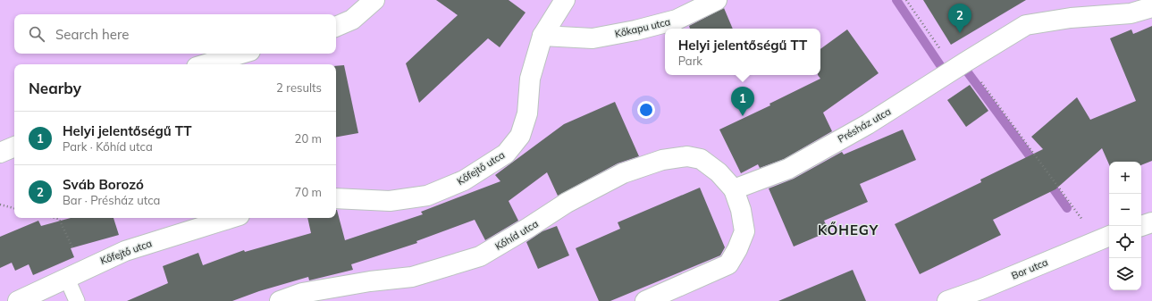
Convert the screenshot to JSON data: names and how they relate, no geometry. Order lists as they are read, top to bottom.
{
  "streets": {
    "street": [
      "Kőkapu utca",
      "Présház utca",
      "Kőfejtő utca",
      "Kőhíd utca",
      "Bor utca"
    ]
  },
  "crossings": [
    ["Kőkapu utca", "Kőfejtő utca"],
    ["Présház utca", "Kőhíd utca"]
  ],
  "districts": ["KŐHEGY"],
  "page": {
    "pins": ["2", "1"],
    "search": "Search here",
    "popup": ["Helyi jelentőségű TT", "Park"],
    "heading": ["Nearby", "2 results"],
    "list": [
      {
        "mark": "1",
        "name": "Helyi jelentőségű TT",
        "note": "Park · Kőhíd utca",
        "value": "20 m"
      },
      {
        "mark": "2",
        "name": "Sváb Borozó",
        "note": "Bar · Présház utca",
        "value": "70 m"
      }
    ],
    "map_buttons": ["+", "−"]
  }
}
